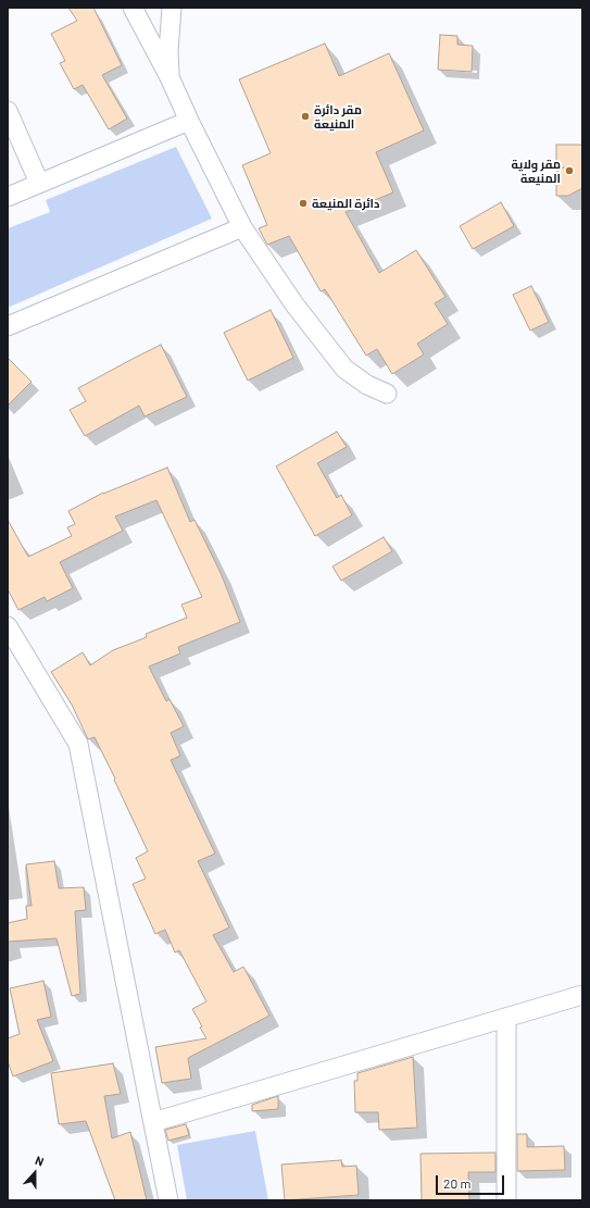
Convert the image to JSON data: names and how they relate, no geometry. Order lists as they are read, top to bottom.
{
  "places": ["مقر دائرة المنيعة", "مقر ولاية المنيعة", "دائرة المنيعة"],
  "scale_bar": "20 m",
  "north": "top"
}
